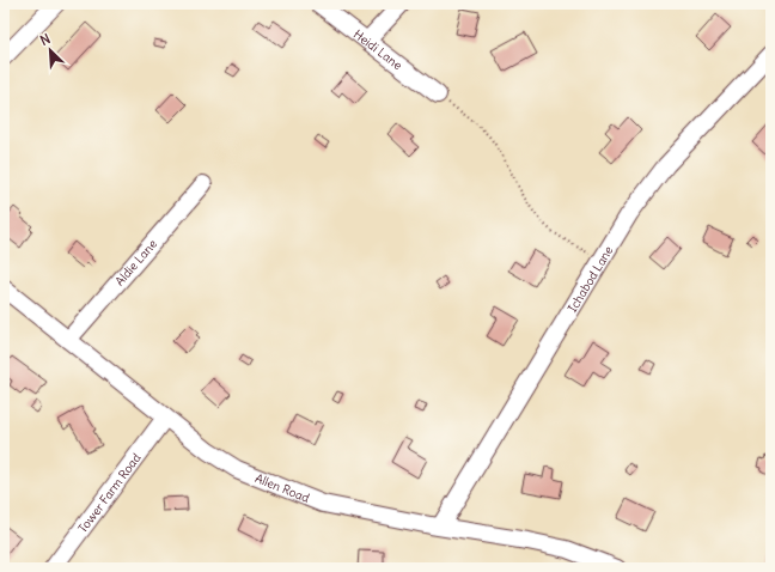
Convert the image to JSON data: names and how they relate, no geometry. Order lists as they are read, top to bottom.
{
  "streets": {
    "street": [
      "Heidi Lane",
      "Aldie Lane",
      "Ichabod Lane",
      "Allen Road",
      "Tower Farm Road"
    ]
  },
  "crossings": [
    ["Aldie Lane", "Allen Road"],
    ["Ichabod Lane", "Allen Road"],
    ["Allen Road", "Tower Farm Road"]
  ],
  "north": "top left"
}
